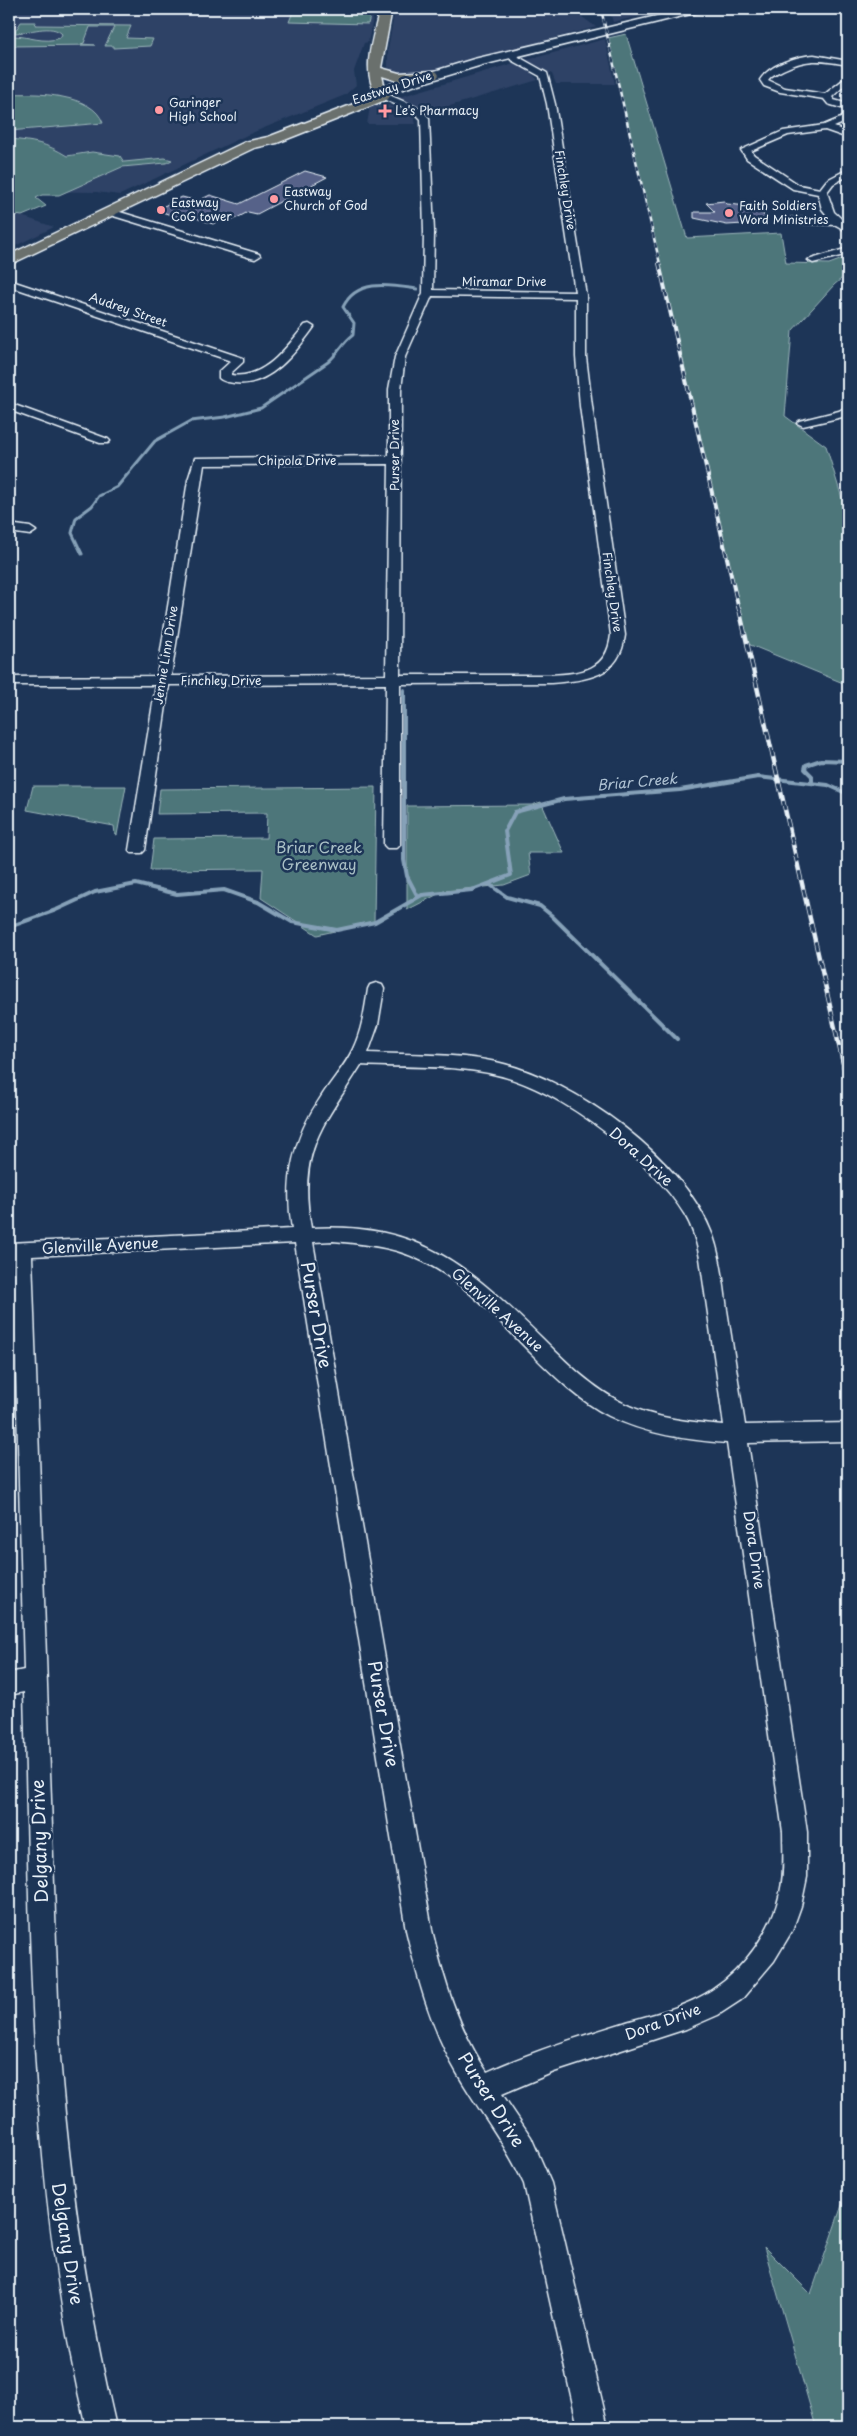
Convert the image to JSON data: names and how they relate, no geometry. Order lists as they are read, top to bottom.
{
  "streets": {
    "main road": ["Eastway Drive"],
    "street": [
      "Finchley Drive",
      "Miramar Drive",
      "Audrey Street",
      "Purser Drive",
      "Chipola Drive",
      "Jennie Linn Drive",
      "Dora Drive",
      "Glenville Avenue",
      "Delgany Drive"
    ]
  },
  "crossings": [
    ["Eastway Drive", "Finchley Drive"],
    ["Eastway Drive", "Purser Drive"],
    ["Finchley Drive", "Miramar Drive"],
    ["Finchley Drive", "Purser Drive"],
    ["Finchley Drive", "Jennie Linn Drive"],
    ["Miramar Drive", "Purser Drive"],
    ["Purser Drive", "Chipola Drive"],
    ["Purser Drive", "Dora Drive"],
    ["Purser Drive", "Glenville Avenue"],
    ["Chipola Drive", "Jennie Linn Drive"],
    ["Dora Drive", "Glenville Avenue"],
    ["Glenville Avenue", "Delgany Drive"]
  ],
  "water": ["Briar Creek"],
  "parks": ["Briar Creek Greenway"],
  "places": {
    "other": [
      "Garinger High School",
      "Eastway Church of God",
      "Eastway CoG tower",
      "Faith Soldiers Word Ministries"
    ],
    "health": ["Le's Pharmacy"]
  }
}
